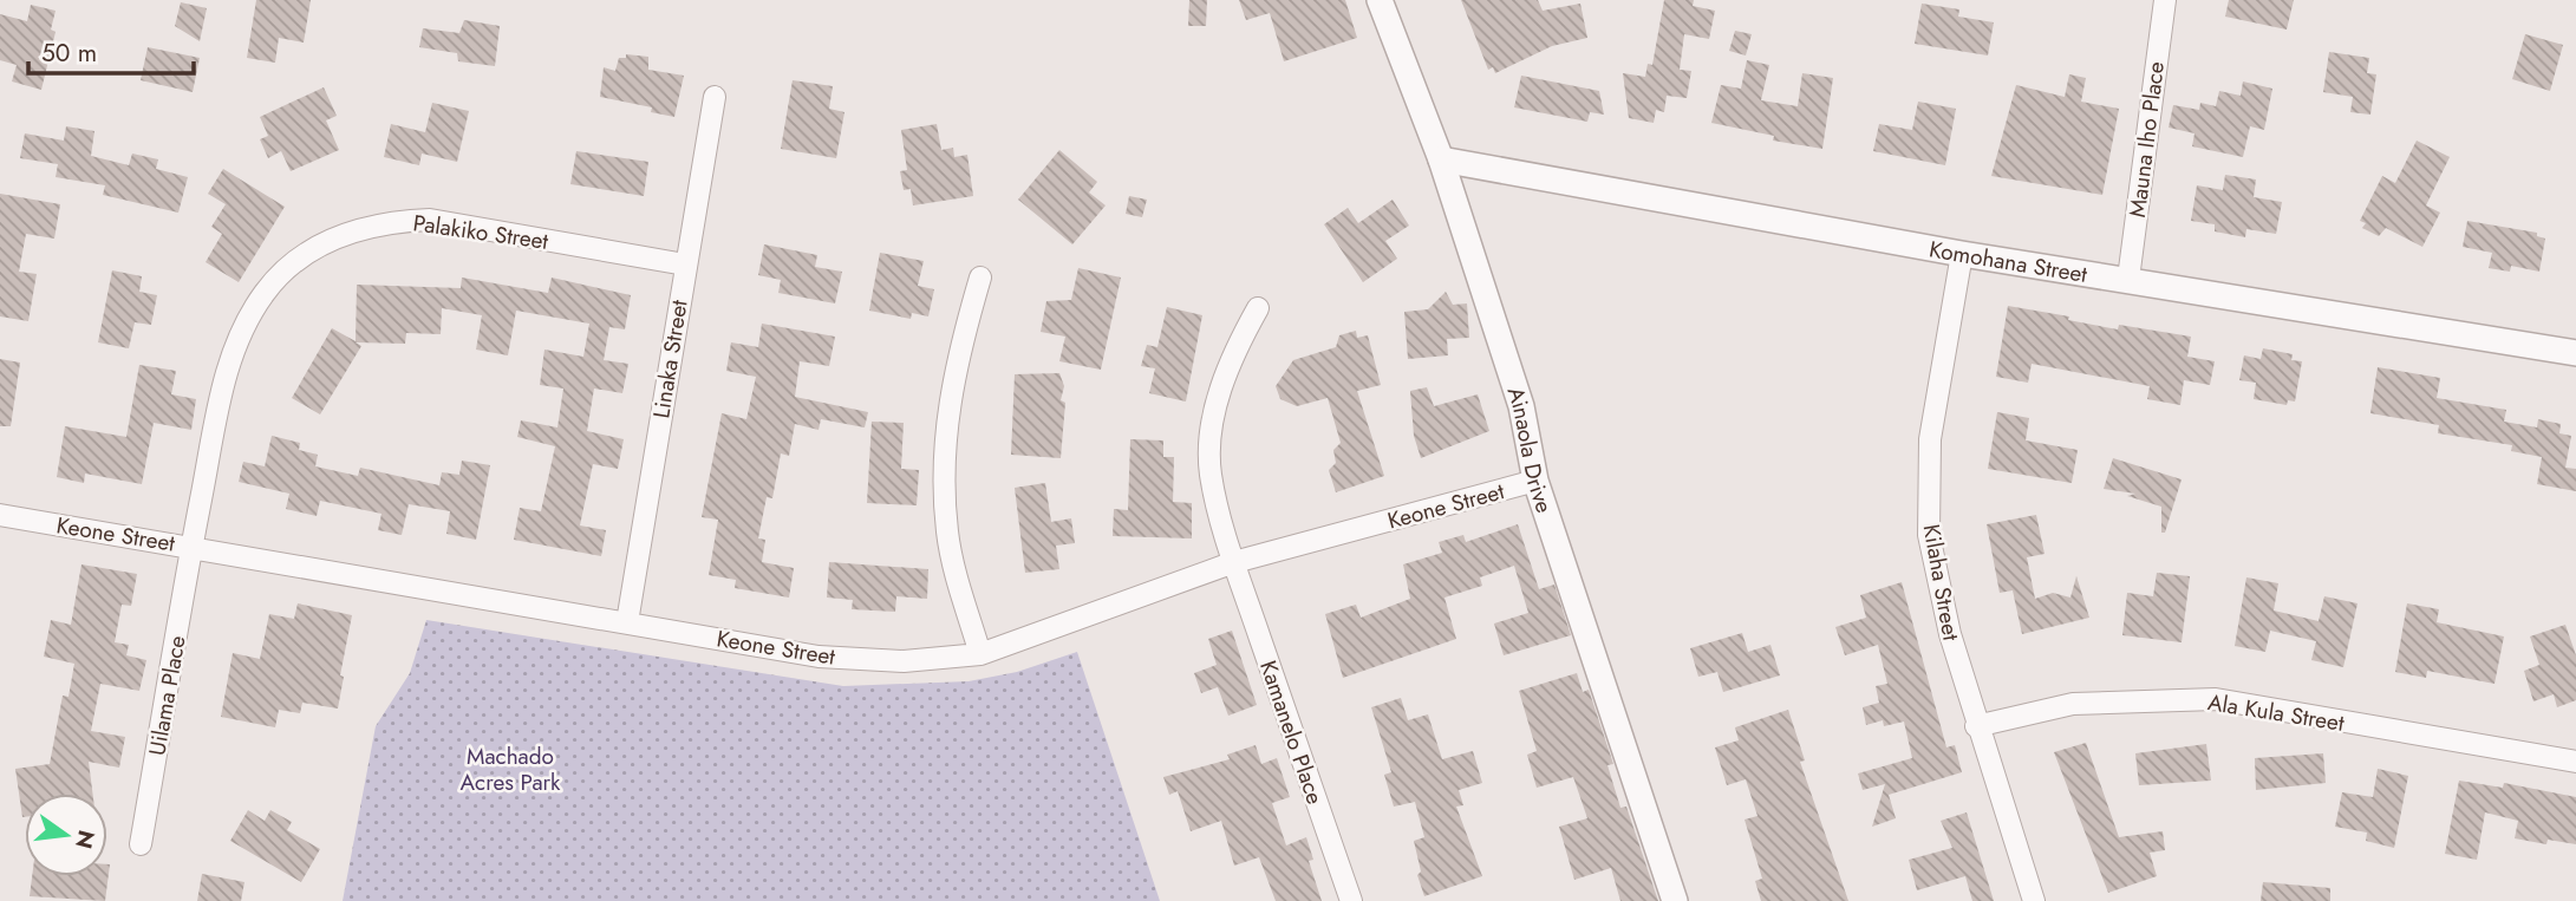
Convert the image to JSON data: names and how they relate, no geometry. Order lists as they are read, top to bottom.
{
  "streets": {
    "street": [
      "Mauna Iho Place",
      "Palakiko Street",
      "Komohana Street",
      "Linaka Street",
      "Ainaola Drive",
      "Keone Street",
      "Kilaha Street",
      "Uilama Place",
      "Ala Kula Street",
      "Kamanelo Place"
    ]
  },
  "crossings": [
    ["Mauna Iho Place", "Komohana Street"],
    ["Palakiko Street", "Linaka Street"],
    ["Palakiko Street", "Keone Street"],
    ["Palakiko Street", "Uilama Place"],
    ["Komohana Street", "Ainaola Drive"],
    ["Komohana Street", "Kilaha Street"],
    ["Linaka Street", "Keone Street"],
    ["Ainaola Drive", "Keone Street"],
    ["Keone Street", "Uilama Place"],
    ["Keone Street", "Kamanelo Place"],
    ["Kilaha Street", "Ala Kula Street"]
  ],
  "parks": ["Machado Acres Park"],
  "scale_bar": "50 m",
  "north": "right"
}
